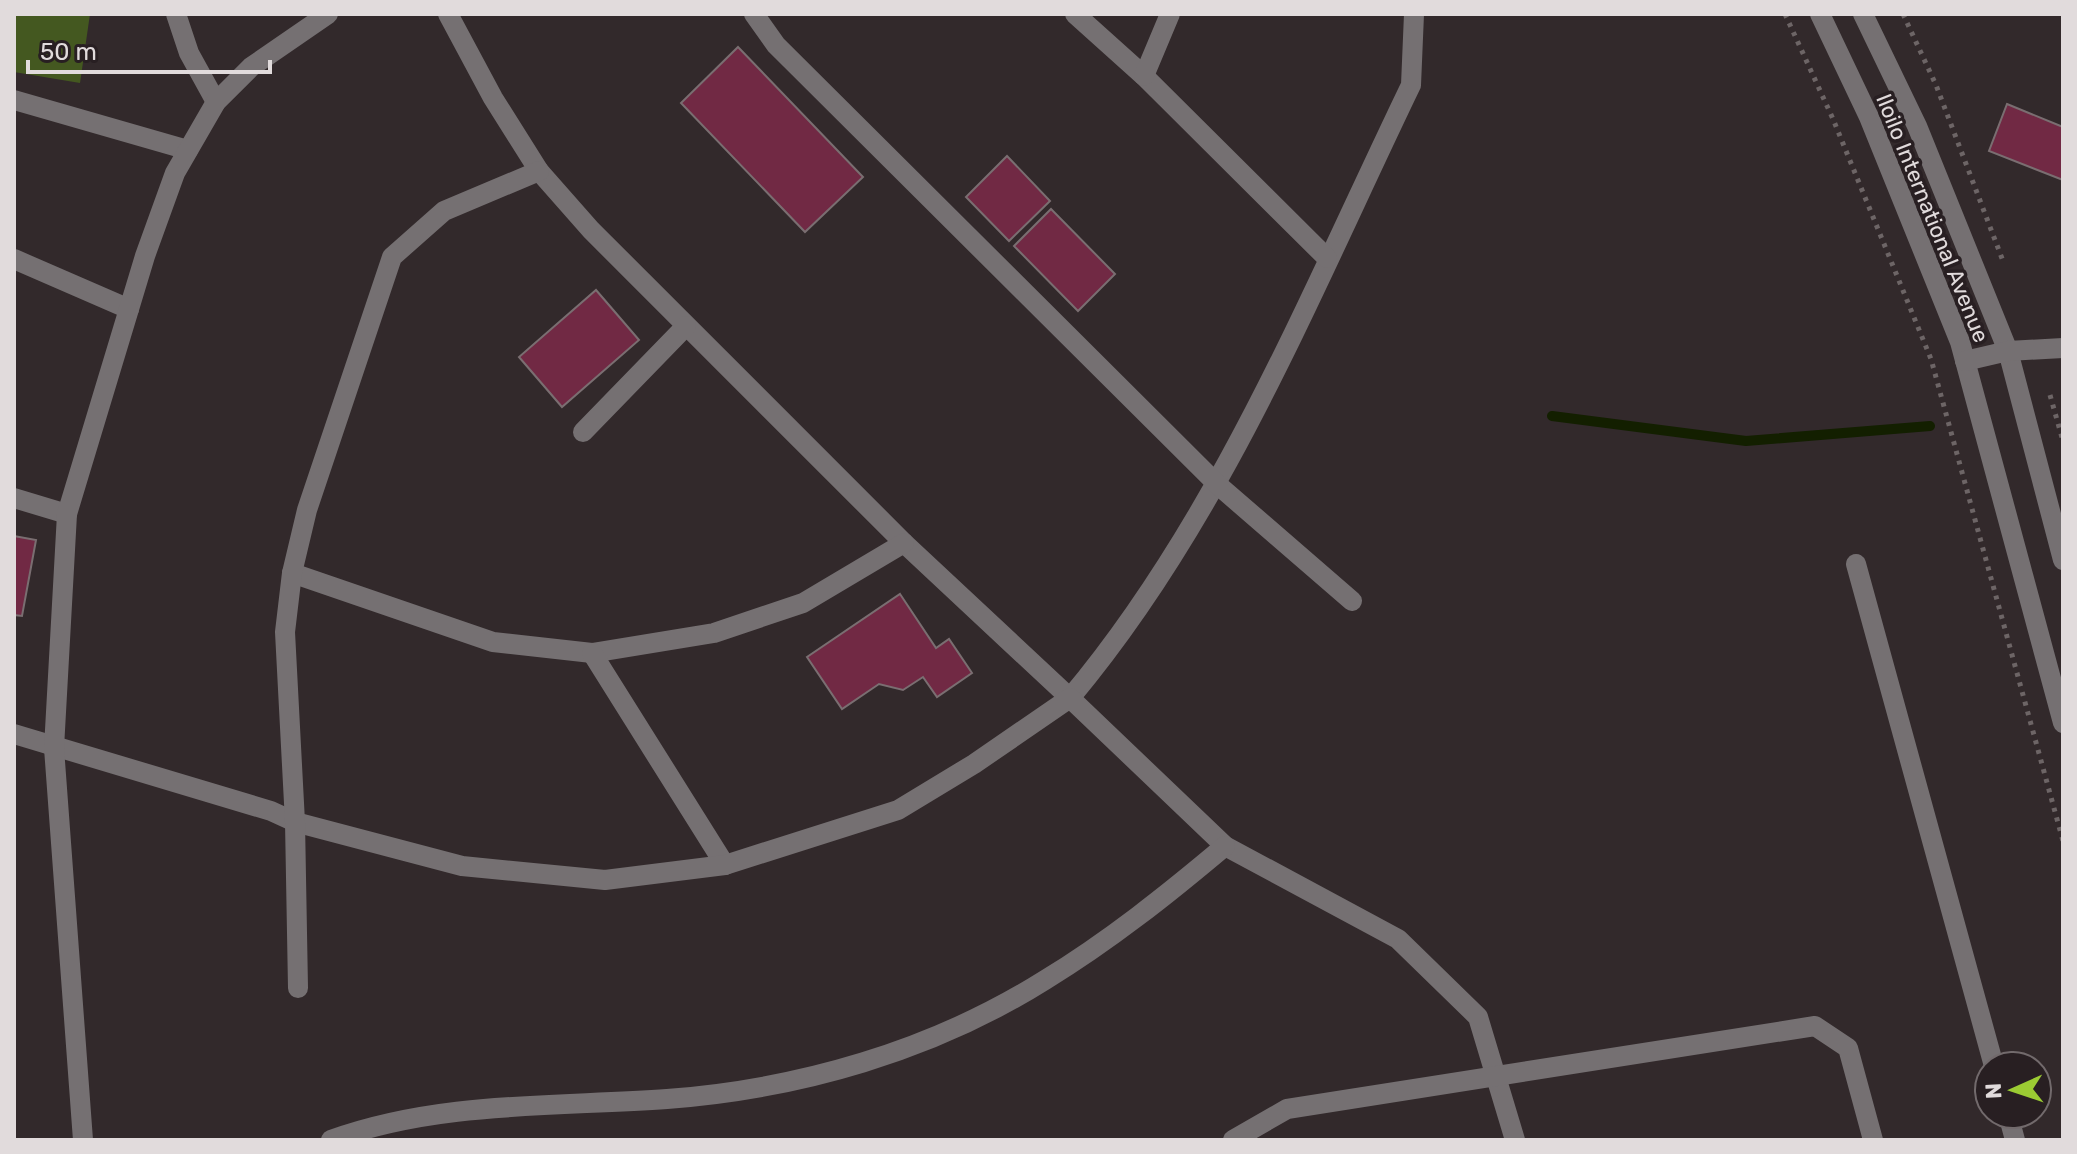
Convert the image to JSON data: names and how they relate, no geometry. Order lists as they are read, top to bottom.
{
  "streets": {
    "street": ["Iloilo International Avenue"]
  },
  "scale_bar": "50 m",
  "north": "left"
}
